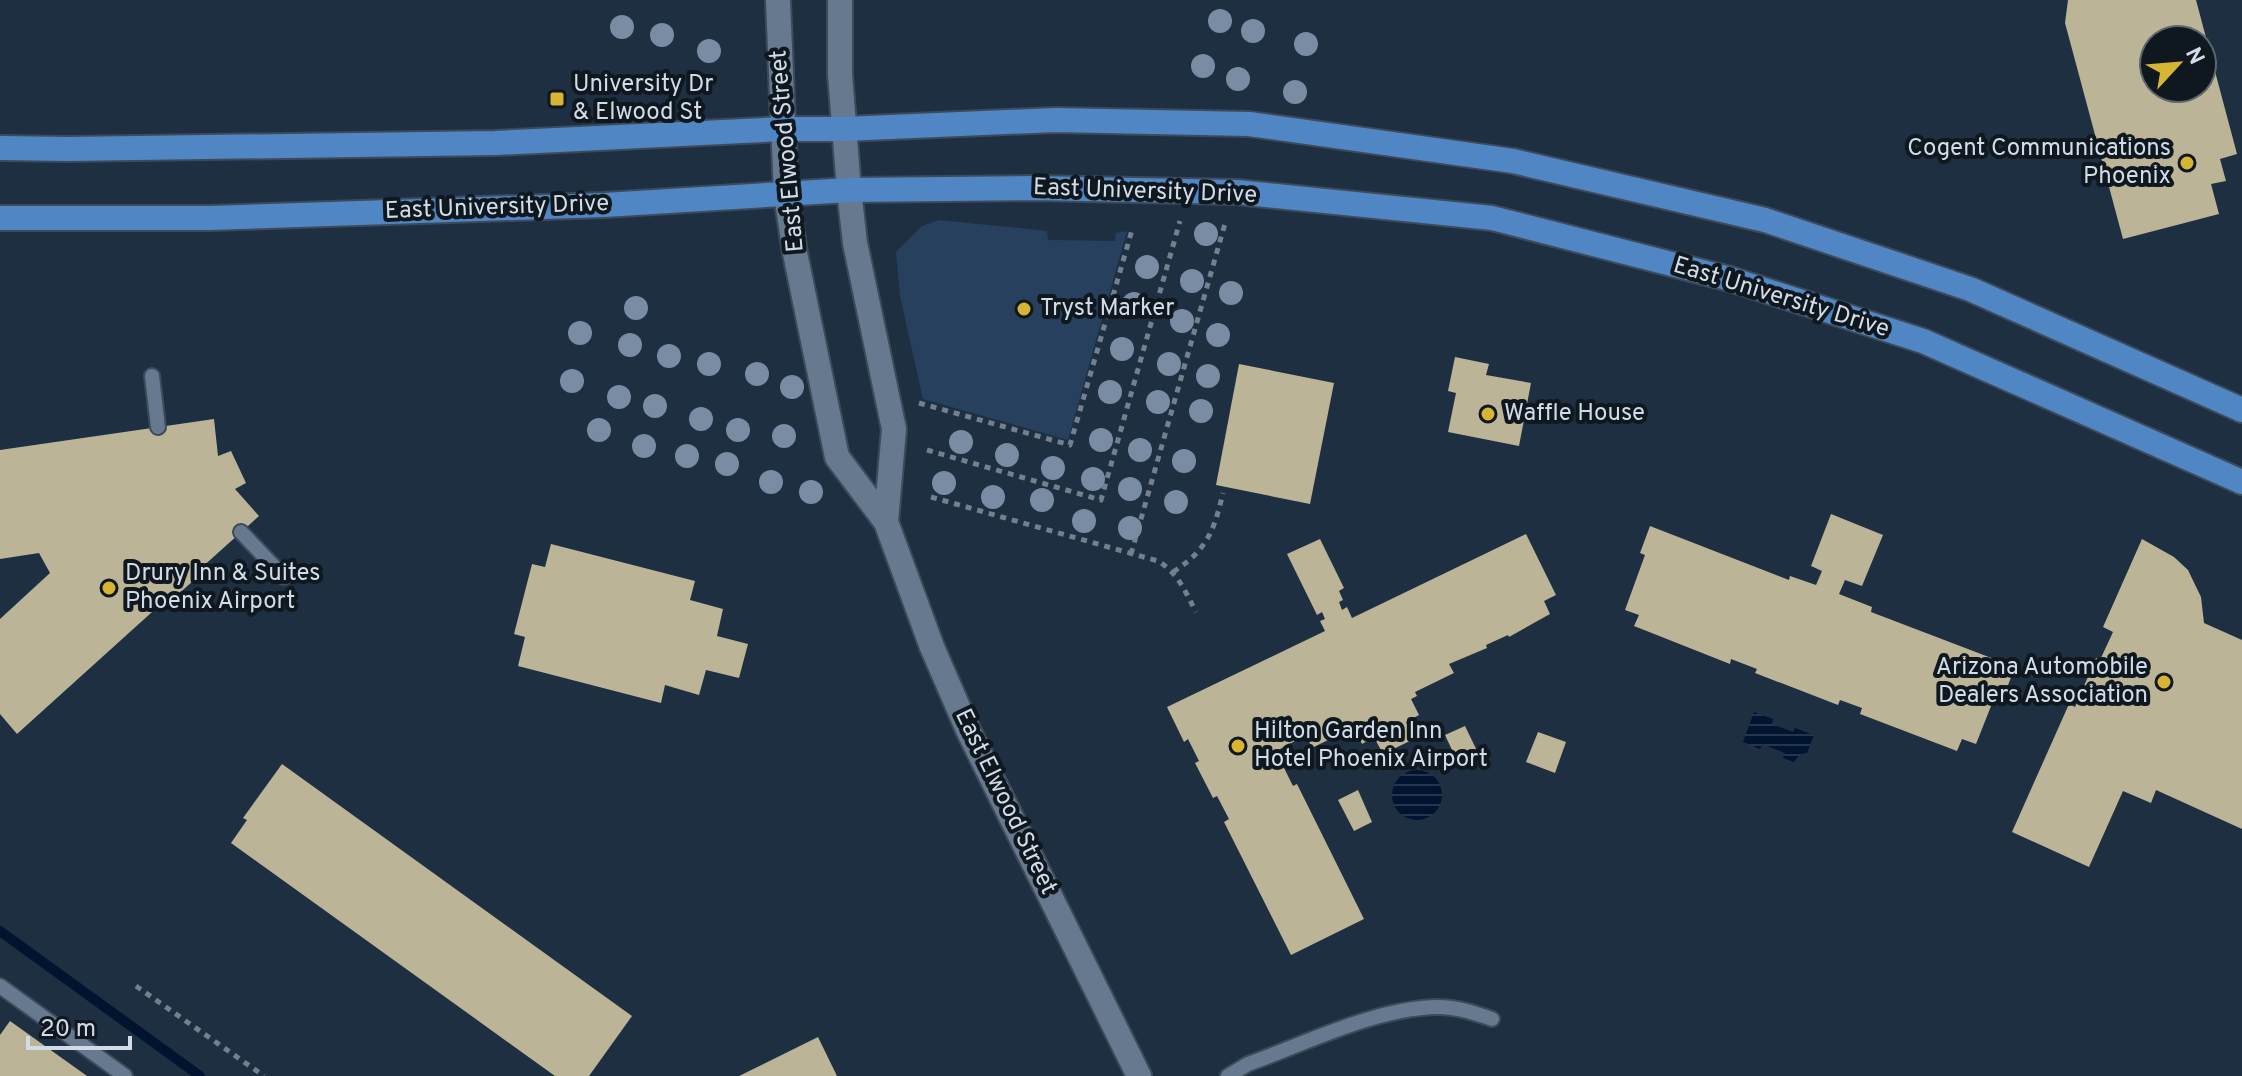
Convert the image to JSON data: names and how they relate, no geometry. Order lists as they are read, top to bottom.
{
  "streets": {
    "main road": ["East University Drive"],
    "street": ["East Elwood Street"]
  },
  "crossings": [
    ["East Elwood Street", "East University Drive"]
  ],
  "places": {
    "transit": ["University Dr & Elwood St"],
    "other": [
      "Cogent Communications Phoenix",
      "Tryst Marker",
      "Waffle House",
      "Drury Inn & Suites Phoenix Airport",
      "Arizona Automobile Dealers Association",
      "Hilton Garden Inn Hotel Phoenix Airport"
    ]
  },
  "scale_bar": "20 m",
  "north": "top right"
}
